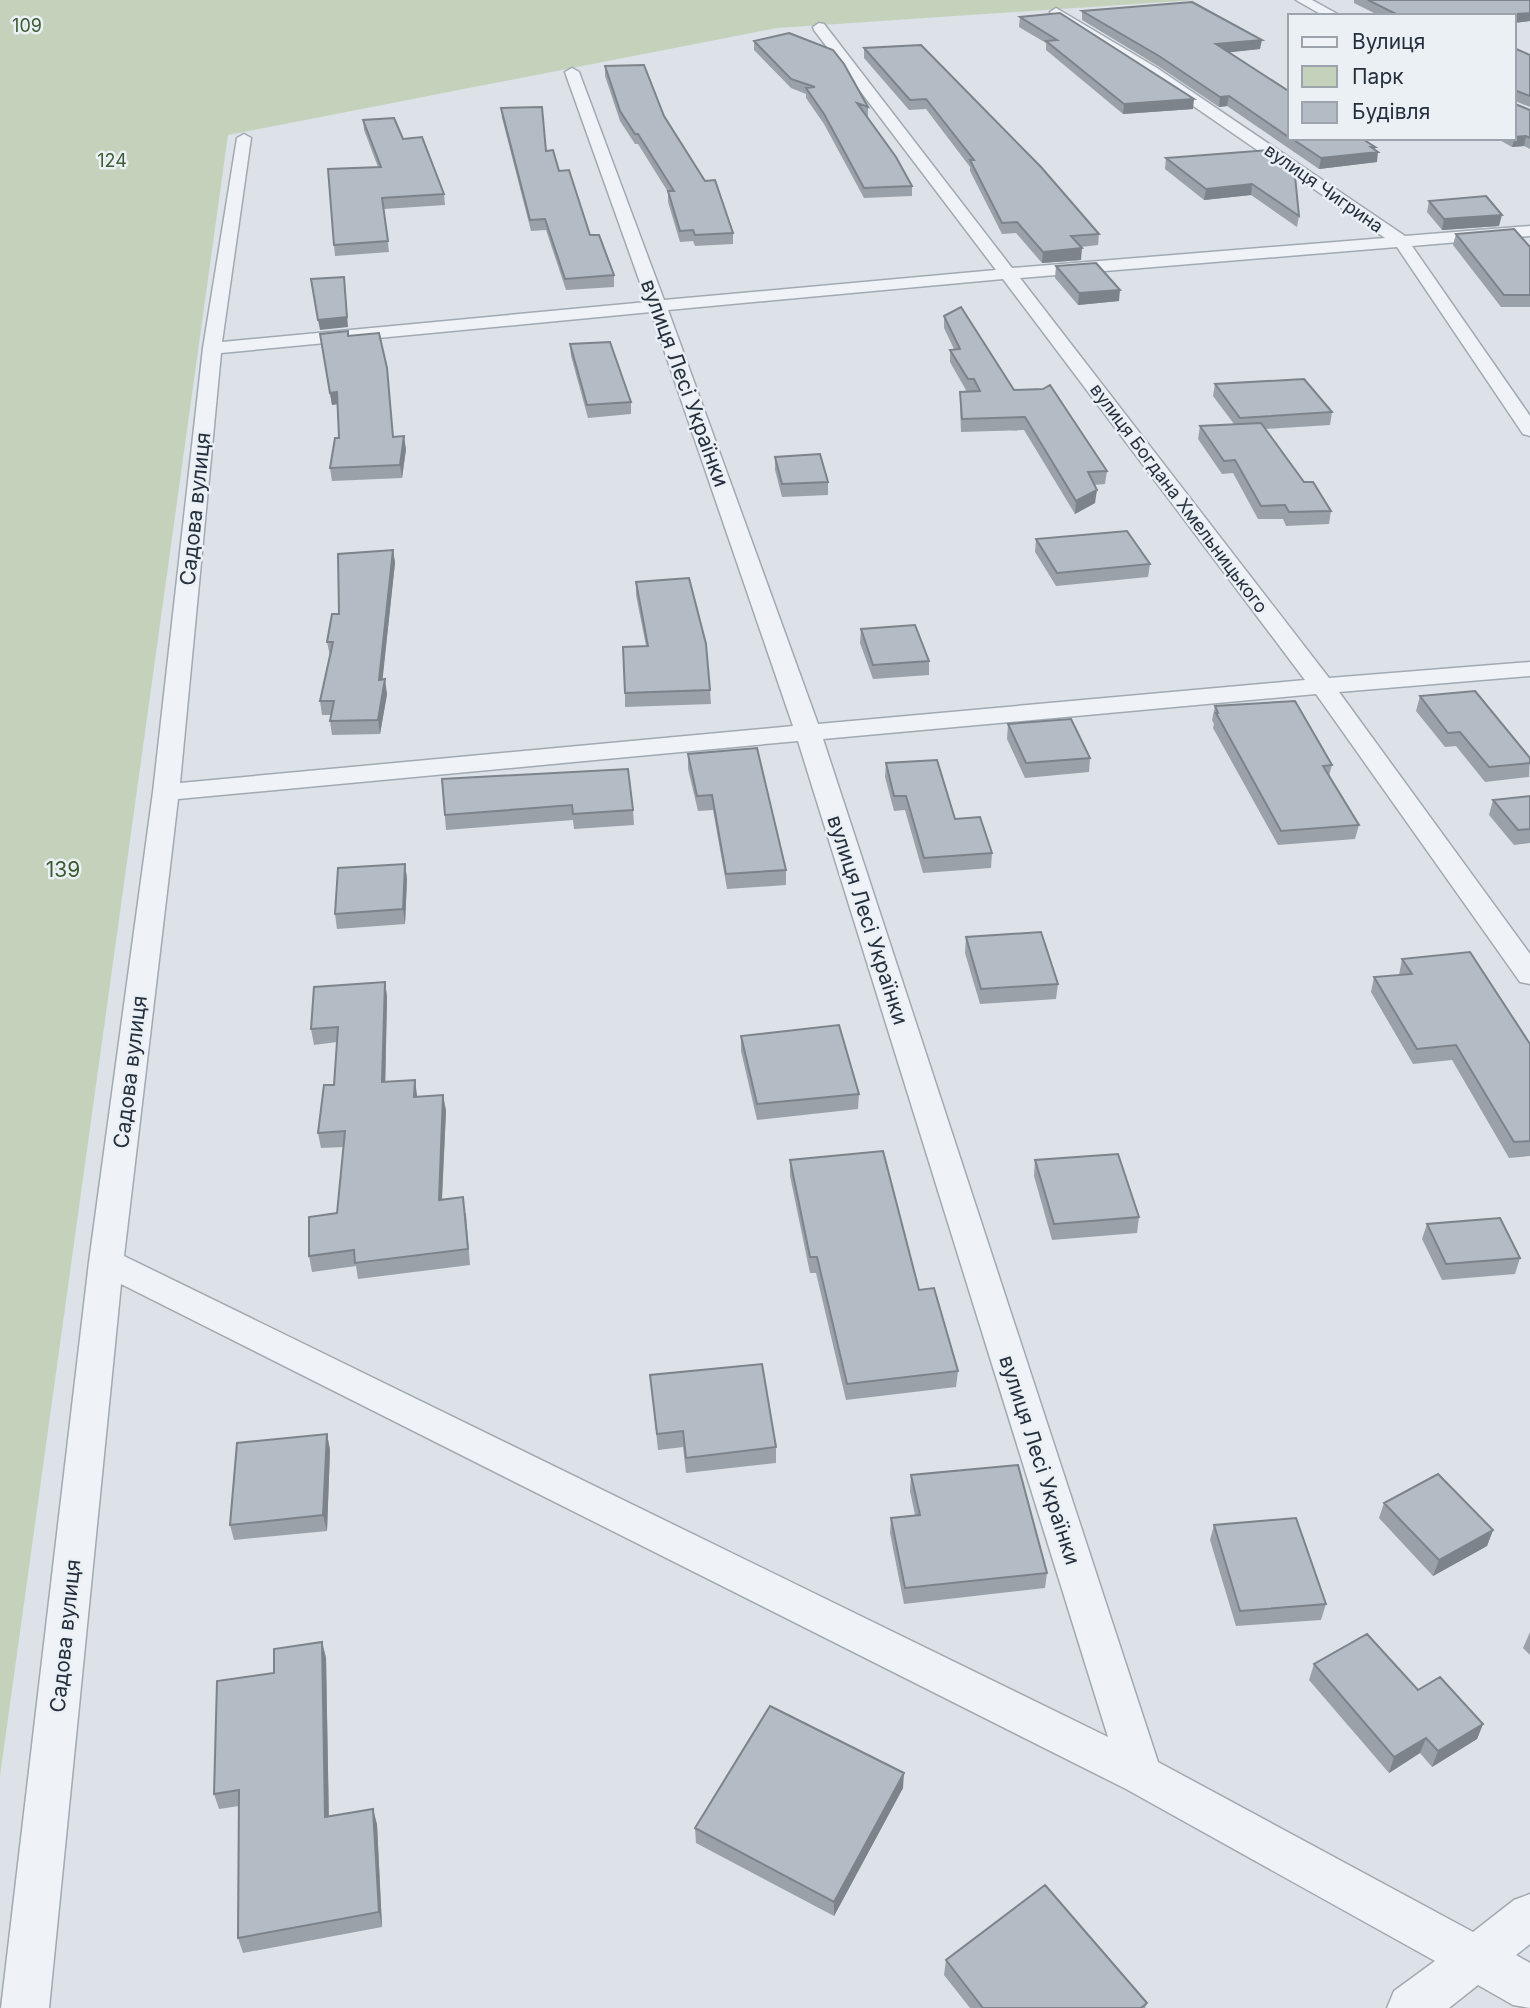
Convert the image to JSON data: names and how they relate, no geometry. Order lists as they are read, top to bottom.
{
  "streets": {
    "street": [
      "вулиця Чигрина",
      "вулиця Лесі Українки",
      "вулиця Богдана Хмельницького",
      "Садова вулиця"
    ]
  },
  "parks": ["109", "124", "139"],
  "legend": ["Вулиця", "Парк", "Будівля"]
}
